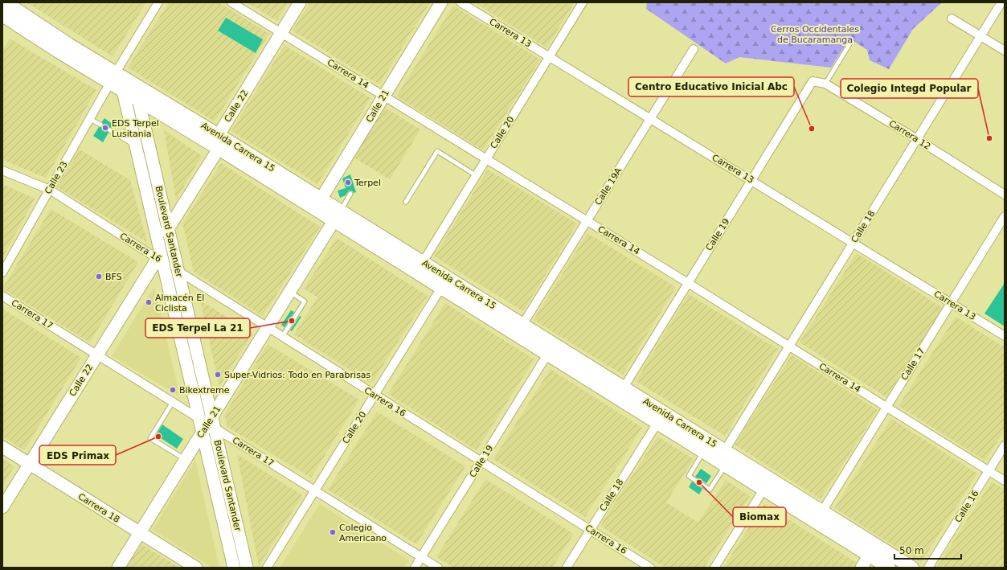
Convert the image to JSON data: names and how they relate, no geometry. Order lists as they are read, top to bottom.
{
  "streets": {
    "main road": ["Avenida Carrera 15"],
    "street": [
      "Carrera 13",
      "Carrera 14",
      "Calle 22",
      "Calle 21",
      "Calle 20",
      "Carrera 12",
      "Calle 23",
      "Calle 19A",
      "Calle 18",
      "Boulevard Santander",
      "Calle 19",
      "Carrera 16",
      "Carrera 17",
      "Calle 17",
      "Calle 16",
      "Carrera 18"
    ]
  },
  "crossings": [
    ["Carrera 13", "Calle 20"],
    ["Carrera 13", "Calle 19A"],
    ["Carrera 13", "Calle 18"],
    ["Carrera 13", "Calle 19"],
    ["Carrera 13", "Calle 17"],
    ["Carrera 14", "Calle 22"],
    ["Carrera 14", "Calle 21"],
    ["Carrera 14", "Calle 20"],
    ["Carrera 14", "Calle 19A"],
    ["Carrera 14", "Calle 18"],
    ["Carrera 14", "Calle 19"],
    ["Carrera 14", "Calle 17"],
    ["Carrera 14", "Calle 16"],
    ["Calle 22", "Avenida Carrera 15"],
    ["Calle 22", "Boulevard Santander"],
    ["Calle 22", "Carrera 16"],
    ["Calle 22", "Carrera 17"],
    ["Calle 22", "Carrera 18"],
    ["Calle 21", "Avenida Carrera 15"],
    ["Calle 21", "Boulevard Santander"],
    ["Calle 21", "Carrera 16"],
    ["Calle 21", "Carrera 17"],
    ["Calle 21", "Carrera 18"],
    ["Calle 20", "Avenida Carrera 15"],
    ["Calle 20", "Carrera 16"],
    ["Calle 20", "Carrera 17"],
    ["Carrera 12", "Calle 18"],
    ["Carrera 12", "Calle 19"],
    ["Avenida Carrera 15", "Calle 23"],
    ["Avenida Carrera 15", "Calle 19A"],
    ["Avenida Carrera 15", "Calle 18"],
    ["Avenida Carrera 15", "Boulevard Santander"],
    ["Avenida Carrera 15", "Calle 19"],
    ["Avenida Carrera 15", "Calle 17"],
    ["Calle 23", "Carrera 16"],
    ["Calle 18", "Carrera 16"],
    ["Boulevard Santander", "Carrera 16"],
    ["Boulevard Santander", "Carrera 17"],
    ["Calle 19", "Carrera 16"],
    ["Calle 19", "Carrera 17"]
  ],
  "parks": ["Cerros Occidentales de Bucaramanga"],
  "places": [
    "EDS Terpel Lusitania",
    "Centro Educativo Inicial Abc",
    "Colegio Integd Popular",
    "Terpel",
    "BFS",
    "Almacén El Ciclista",
    "EDS Terpel La 21",
    "Super-Vidrios: Todo en Parabrisas",
    "Bikextreme",
    "EDS Primax",
    "Biomax",
    "Colegio Americano"
  ],
  "scale_bar": "50 m"
}
